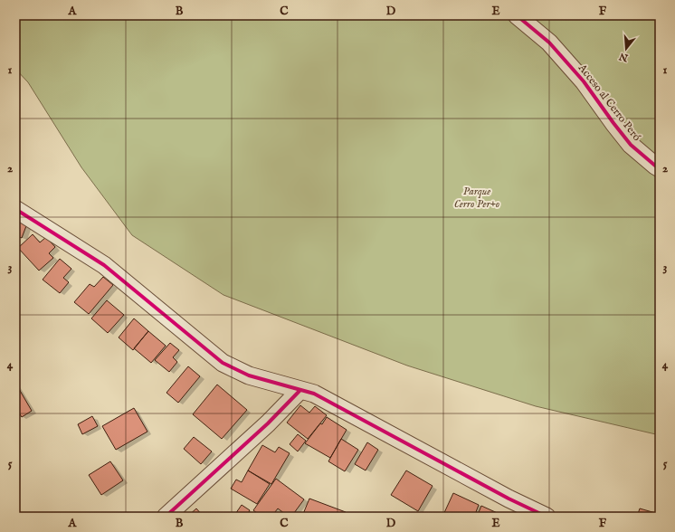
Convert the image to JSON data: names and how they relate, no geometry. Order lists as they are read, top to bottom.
{
  "streets": {
    "street": ["Acceso al Cerro Peró"]
  },
  "parks": ["Parque Cerro Per+o"],
  "north": "bottom",
  "grid": {
    "columns": [
      "A",
      "B",
      "C",
      "D",
      "E",
      "F"
    ],
    "rows": [
      "1",
      "2",
      "3",
      "4",
      "5"
    ]
  }
}
